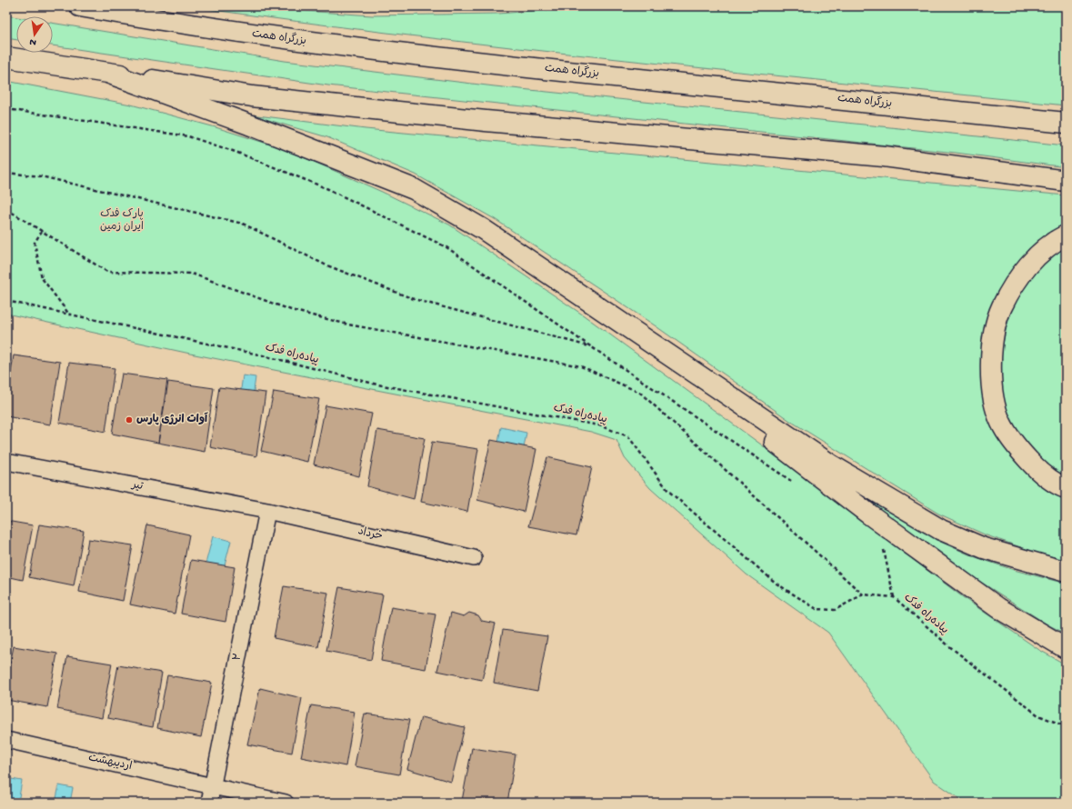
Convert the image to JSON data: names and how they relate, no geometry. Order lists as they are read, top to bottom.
{
  "streets": {
    "highway": ["بزرگراه همت"],
    "street": [
      "تیر",
      "خرداد",
      "۲",
      "اردیبهشت"
    ],
    "path": ["پیاده‌راه فدک"]
  },
  "crossings": [
    ["تیر", "خرداد"],
    ["تیر", "۲"],
    ["خرداد", "۲"],
    ["۲", "اردیبهشت"]
  ],
  "parks": ["پارک فدک ایران زمین"],
  "places": ["آوات انرژی پارس"],
  "north": "bottom"
}
